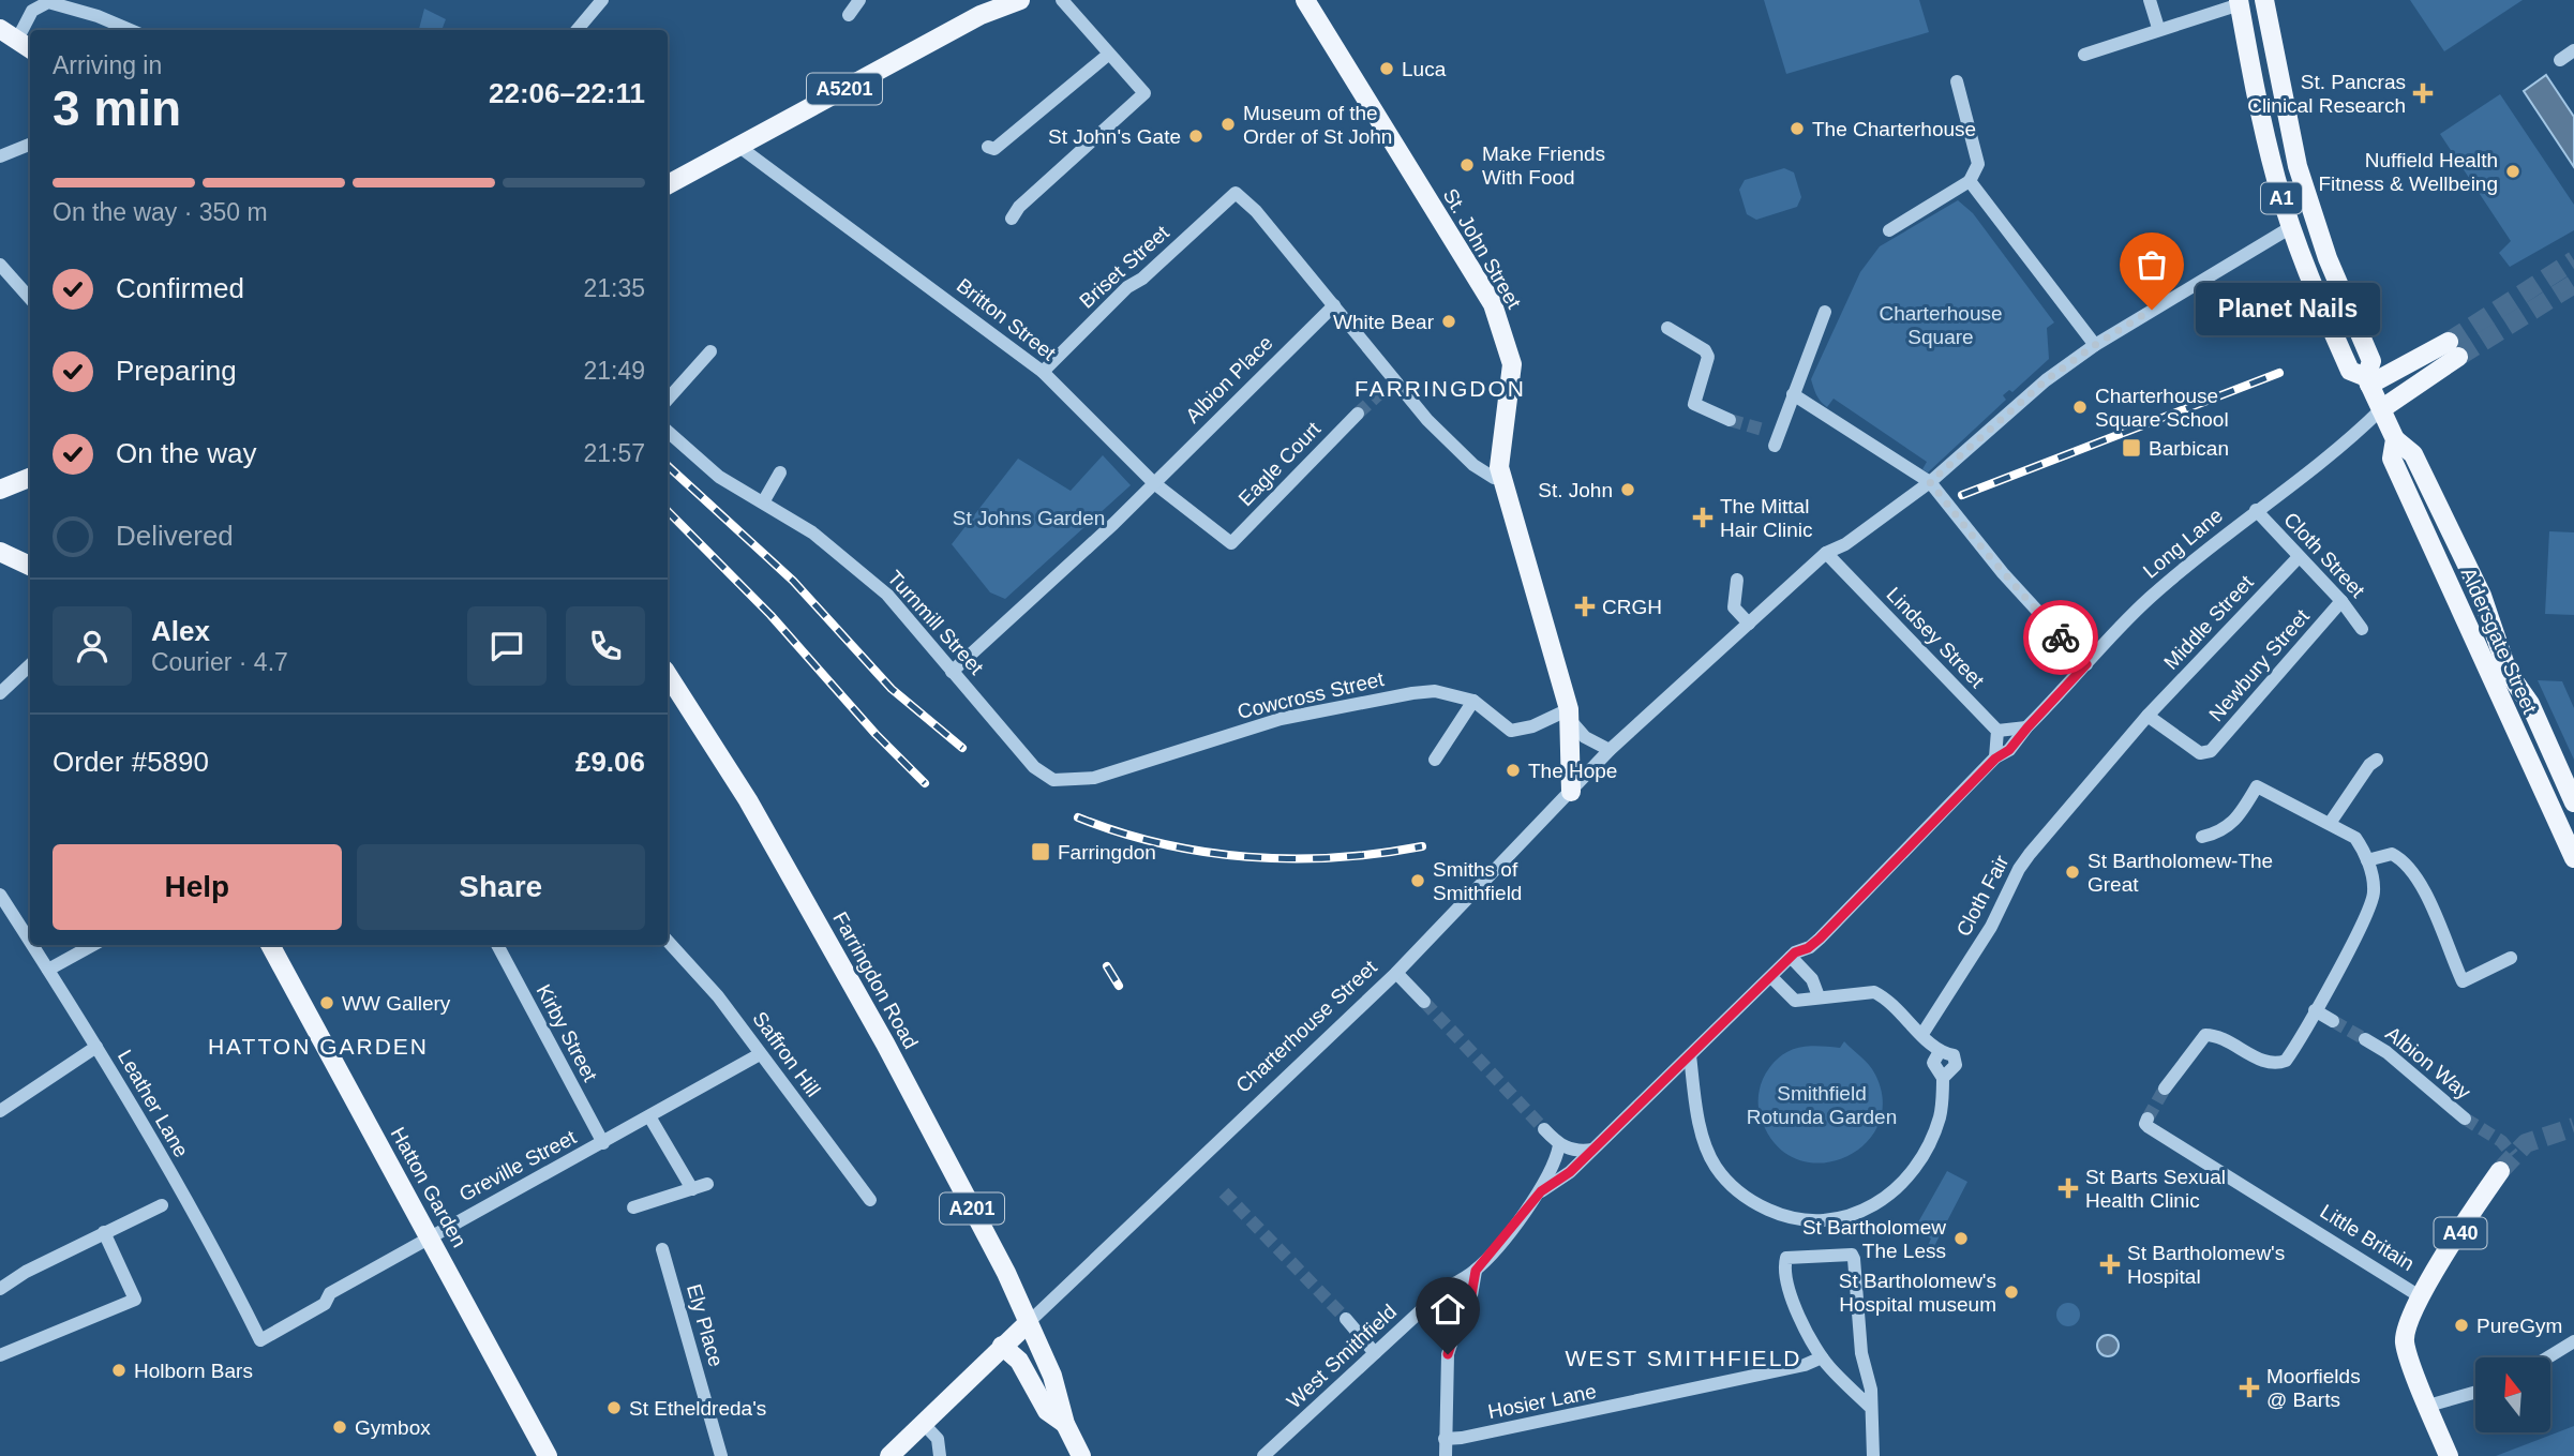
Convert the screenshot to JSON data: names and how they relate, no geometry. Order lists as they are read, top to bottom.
{
  "streets": {
    "main road": [
      "A5201",
      "A1",
      "St. John Street",
      "Aldersgate Street",
      "Farringdon Road",
      "Charterhouse Street",
      "Hatton Garden",
      "A201",
      "A40",
      "Little Britain"
    ],
    "street": [
      "Briset Street",
      "Britton Street",
      "Albion Place",
      "Eagle Court",
      "Long Lane",
      "Cloth Street",
      "Turnmill Street",
      "Middle Street",
      "Lindsey Street",
      "Newbury Street",
      "Cowcross Street",
      "Cloth Fair",
      "Kirby Street",
      "Saffron Hill",
      "Albion Way",
      "Leather Lane",
      "Greville Street",
      "Ely Place",
      "West Smithfield",
      "Hosier Lane"
    ]
  },
  "crossings": [
    ["A5201", "Britton Street"],
    ["St. John Street", "Cowcross Street"],
    ["St. John Street", "Charterhouse Street"],
    ["Briset Street", "Britton Street"],
    ["Briset Street", "Albion Place"],
    ["Britton Street", "Albion Place"],
    ["Britton Street", "Eagle Court"],
    ["Albion Place", "Turnmill Street"],
    ["Long Lane", "Cloth Street"],
    ["Long Lane", "Aldersgate Street"],
    ["Long Lane", "West Smithfield"],
    ["Cloth Street", "Middle Street"],
    ["Cloth Street", "Newbury Street"],
    ["Turnmill Street", "Cowcross Street"],
    ["Middle Street", "Newbury Street"],
    ["Middle Street", "Cloth Fair"],
    ["Lindsey Street", "Charterhouse Street"],
    ["Newbury Street", "Cloth Fair"],
    ["Cloth Fair", "West Smithfield"],
    ["Farringdon Road", "Charterhouse Street"],
    ["Farringdon Road", "A201"],
    ["Charterhouse Street", "A201"],
    ["Kirby Street", "Greville Street"],
    ["Saffron Hill", "Greville Street"],
    ["Leather Lane", "Greville Street"],
    ["Greville Street", "Hatton Garden"],
    ["A40", "Little Britain"]
  ],
  "districts": ["FARRINGDON", "HATTON GARDEN", "WEST SMITHFIELD"],
  "parks": ["Charterhouse Square", "St Johns Garden", "Smithfield Rotunda Garden"],
  "places": {
    "other": [
      "Luca",
      "Museum of the Order of St John",
      "The Charterhouse",
      "St John's Gate",
      "Make Friends With Food",
      "Nuffield Health Fitness & Wellbeing",
      "Planet Nails",
      "White Bear",
      "Charterhouse Square School",
      "St. John",
      "The Hope",
      "St Bartholomew-The Great",
      "Smiths of Smithfield",
      "WW Gallery",
      "St Bartholomew The Less",
      "St Bartholomew's Hospital museum",
      "PureGym",
      "Holborn Bars",
      "St Etheldreda's",
      "Gymbox"
    ],
    "health": [
      "St. Pancras Clinical Research",
      "The Mittal Hair Clinic",
      "CRGH",
      "St Barts Sexual Health Clinic",
      "St Bartholomew's Hospital",
      "Moorfields @ Barts"
    ],
    "transit": ["Barbican", "Farringdon"]
  },
  "north": "top",
  "page": {
    "heading": ["3 min", "Arriving in", "22:06–22:11"],
    "panel": [
      "Alex",
      "Courier · 4.7",
      "Order #5890",
      "£9.06"
    ],
    "bar": "On the way · 350 m",
    "list": [
      ["Confirmed", "21:35"],
      ["Preparing", "21:49"],
      ["On the way", "21:57"],
      "Delivered"
    ],
    "bubble": "Planet Nails",
    "buttons": ["Help", "Share"]
  }
}
